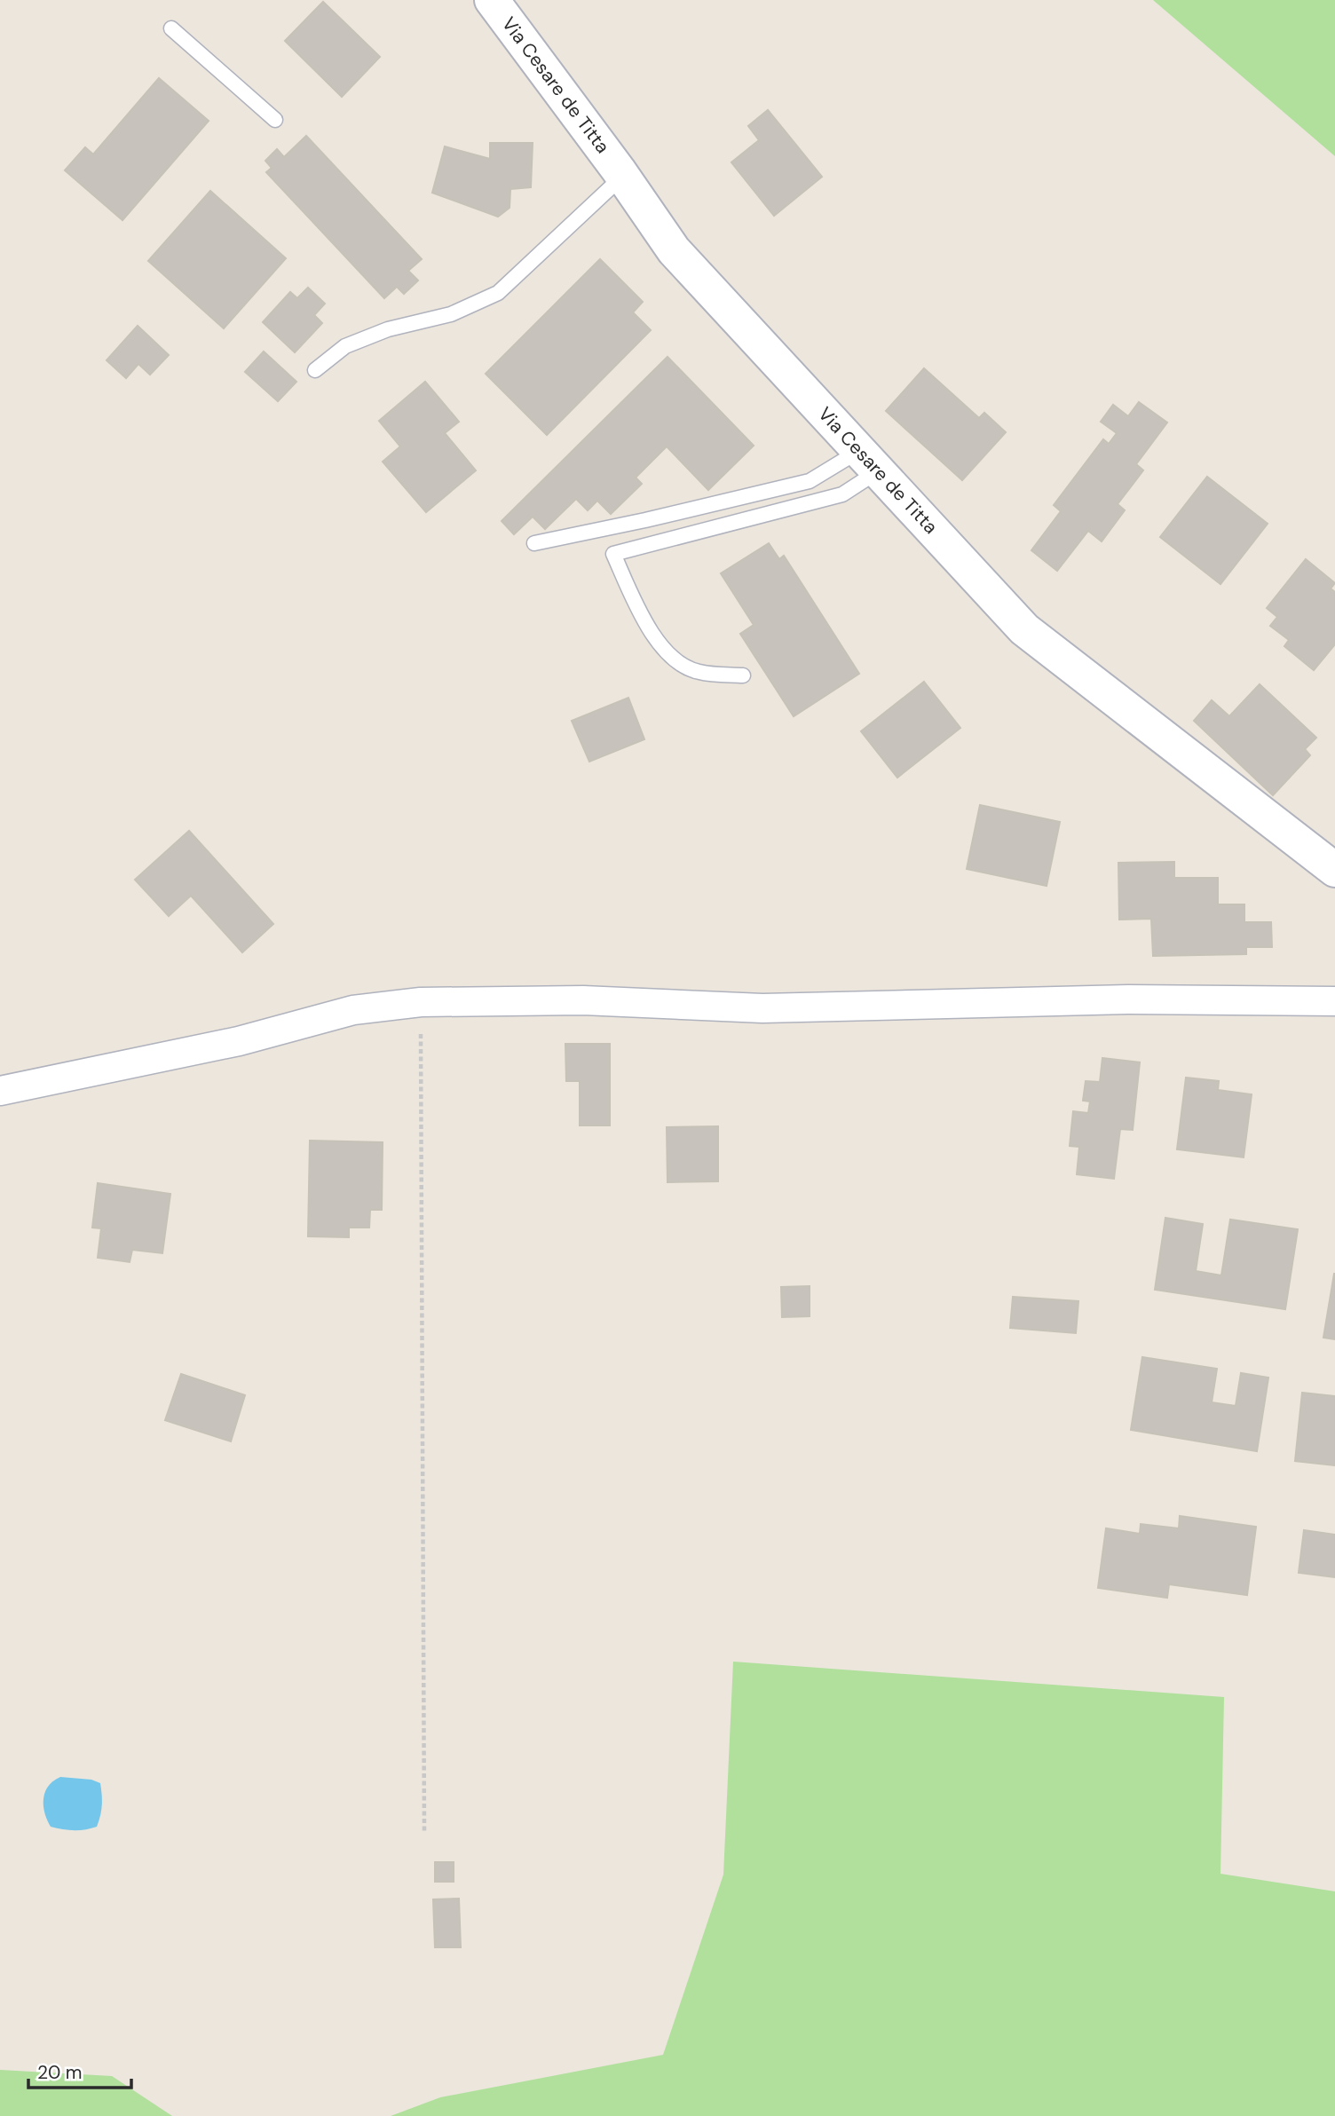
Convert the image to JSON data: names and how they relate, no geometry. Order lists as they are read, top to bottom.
{
  "streets": {
    "street": ["Via Cesare de Titta"]
  },
  "scale_bar": "20 m"
}
